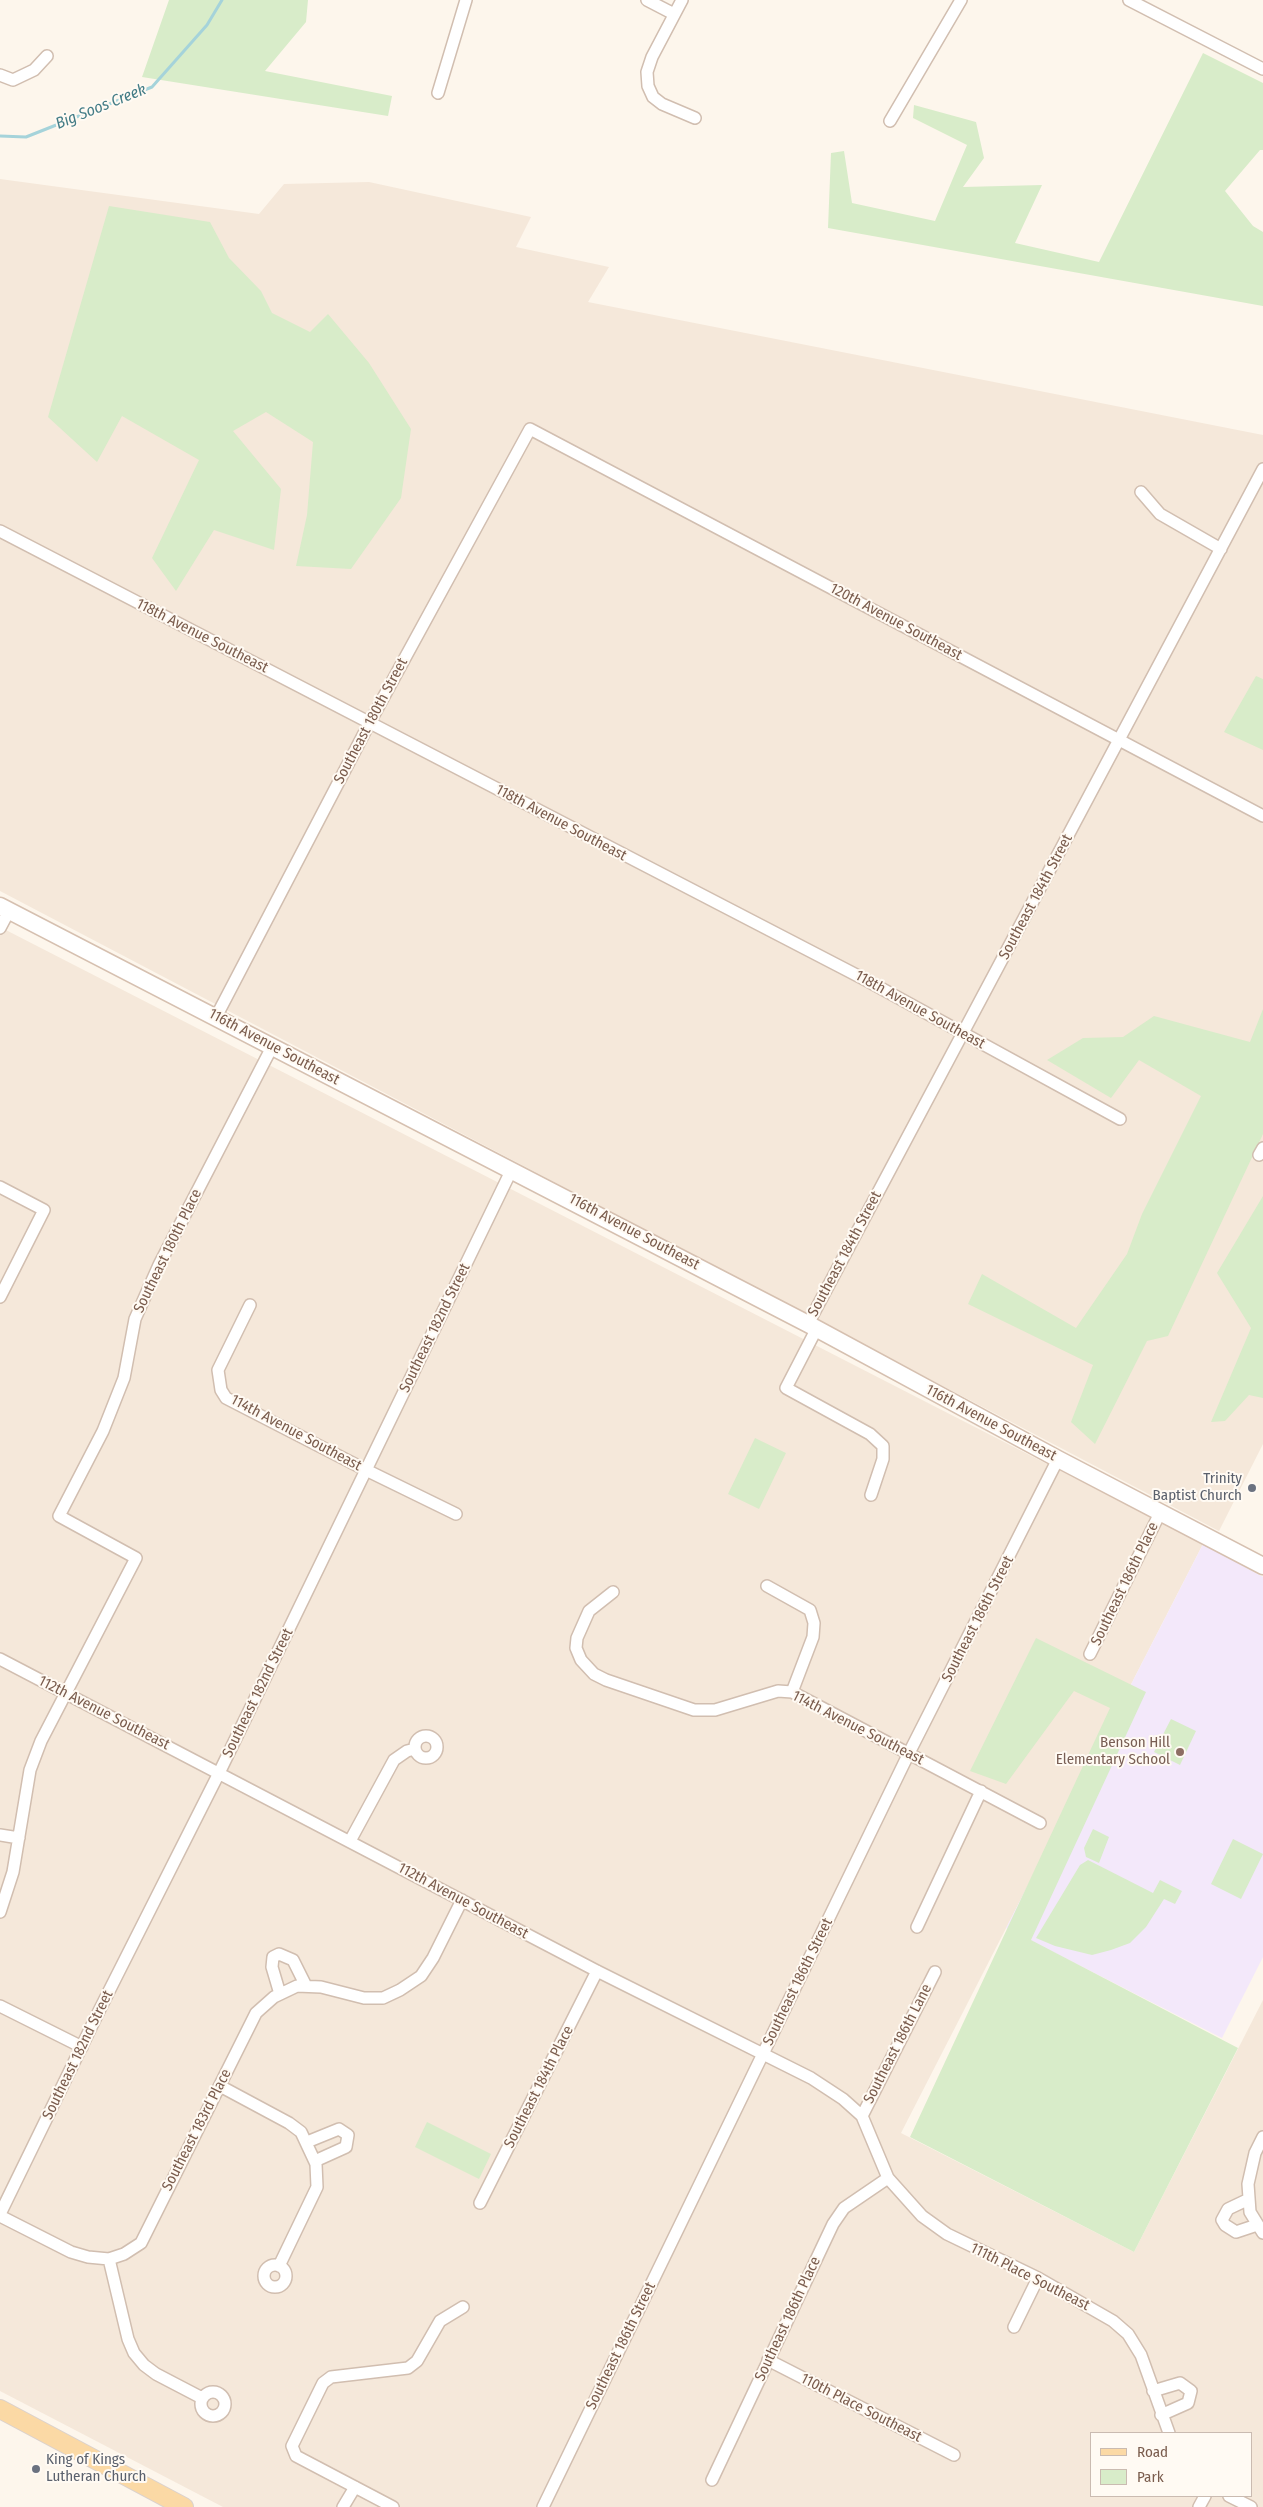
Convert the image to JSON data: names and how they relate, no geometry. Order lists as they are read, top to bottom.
{
  "streets": {
    "street": [
      "120th Avenue Southeast",
      "118th Avenue Southeast",
      "Southeast 180th Street",
      "Southeast 184th Street",
      "116th Avenue Southeast",
      "Southeast 180th Place",
      "Southeast 182nd Street",
      "114th Avenue Southeast",
      "Southeast 186th Place",
      "Southeast 186th Street",
      "112th Avenue Southeast",
      "Southeast 186th Lane",
      "Southeast 184th Place",
      "Southeast 183rd Place",
      "111th Place Southeast",
      "110th Place Southeast"
    ]
  },
  "crossings": [
    ["120th Avenue Southeast", "Southeast 180th Street"],
    ["120th Avenue Southeast", "Southeast 184th Street"],
    ["118th Avenue Southeast", "Southeast 180th Street"],
    ["118th Avenue Southeast", "Southeast 184th Street"],
    ["Southeast 180th Street", "116th Avenue Southeast"],
    ["Southeast 184th Street", "116th Avenue Southeast"],
    ["116th Avenue Southeast", "Southeast 180th Place"],
    ["116th Avenue Southeast", "Southeast 182nd Street"],
    ["116th Avenue Southeast", "Southeast 186th Place"],
    ["116th Avenue Southeast", "Southeast 186th Street"],
    ["Southeast 180th Place", "112th Avenue Southeast"],
    ["Southeast 182nd Street", "114th Avenue Southeast"],
    ["Southeast 182nd Street", "112th Avenue Southeast"],
    ["114th Avenue Southeast", "Southeast 186th Street"],
    ["Southeast 186th Place", "112th Avenue Southeast"],
    ["Southeast 186th Place", "111th Place Southeast"],
    ["Southeast 186th Place", "110th Place Southeast"],
    ["Southeast 186th Street", "112th Avenue Southeast"],
    ["112th Avenue Southeast", "Southeast 186th Lane"],
    ["112th Avenue Southeast", "Southeast 184th Place"],
    ["112th Avenue Southeast", "Southeast 183rd Place"],
    ["112th Avenue Southeast", "111th Place Southeast"]
  ],
  "water": ["Big Soos Creek"],
  "places": ["Trinity Baptist Church", "Benson Hill Elementary School", "King of Kings Lutheran Church"],
  "legend": ["Road", "Park"]
}
